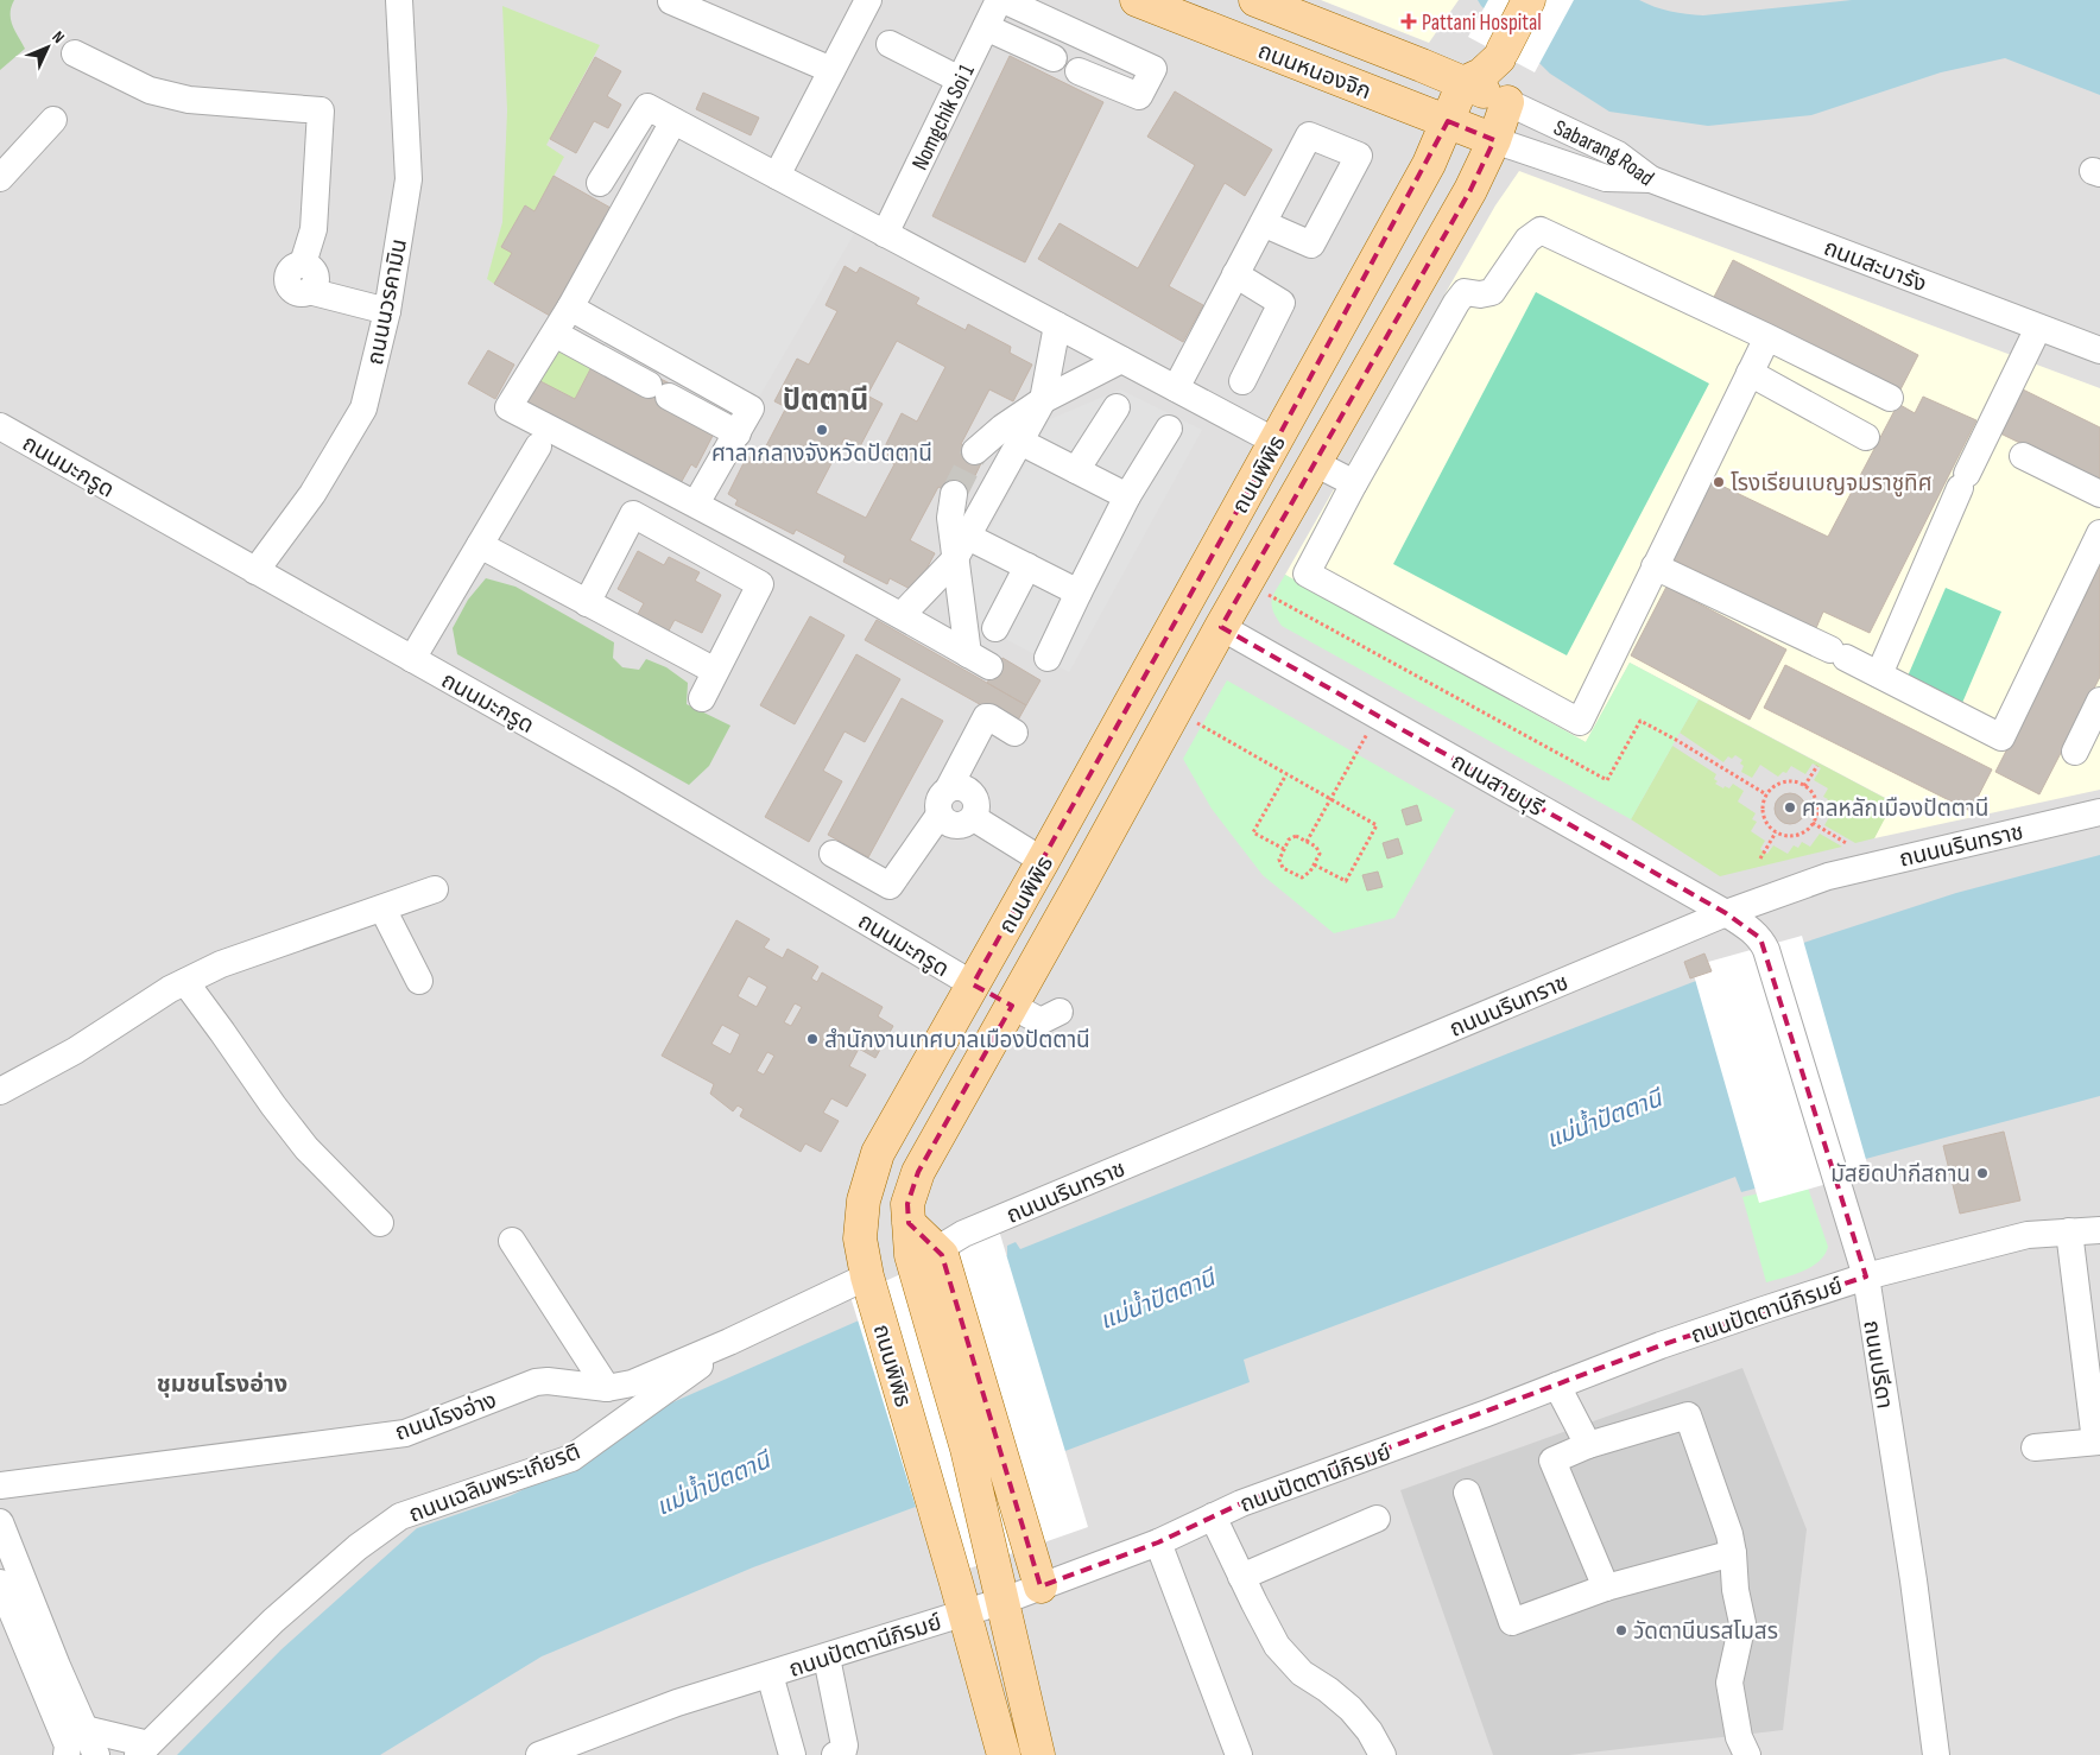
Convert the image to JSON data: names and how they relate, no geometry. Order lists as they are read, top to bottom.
{
  "streets": {
    "main road": ["ถนนหนองจิก", "ถนนพิพิธ"],
    "street": [
      "Nomgchik Soi 1",
      "Sabarang Road",
      "ถนนสะบารัง",
      "ถนนนวรคามิน",
      "ถนนมะกรูด",
      "ถนนสายบุรี",
      "ถนนนรินทราช",
      "ถนนปัตตานีภิรมย์",
      "ถนนปรีดา",
      "ถนนโรงอ่าง",
      "ถนนเฉลิมพระเกียรติ"
    ]
  },
  "crossings": [
    ["ถนนหนองจิก", "Sabarang Road"],
    ["ถนนหนองจิก", "ถนนพิพิธ"],
    ["Sabarang Road", "ถนนสะบารัง"],
    ["Sabarang Road", "ถนนพิพิธ"],
    ["ถนนนวรคามิน", "ถนนมะกรูด"],
    ["ถนนมะกรูด", "ถนนพิพิธ"],
    ["ถนนพิพิธ", "ถนนสายบุรี"],
    ["ถนนพิพิธ", "ถนนนรินทราช"],
    ["ถนนพิพิธ", "ถนนปัตตานีภิรมย์"],
    ["ถนนพิพิธ", "ถนนโรงอ่าง"],
    ["ถนนสายบุรี", "ถนนนรินทราช"],
    ["ถนนสายบุรี", "ถนนปรีดา"],
    ["ถนนปัตตานีภิรมย์", "ถนนปรีดา"],
    ["ถนนโรงอ่าง", "ถนนเฉลิมพระเกียรติ"]
  ],
  "districts": ["ปัตตานี", "ชุมชนโรงอ่าง"],
  "water": ["แม่น้ำปัตตานี"],
  "places": {
    "health": ["Pattani Hospital"],
    "other": [
      "ศาลากลางจังหวัดปัตตานี",
      "โรงเรียนเบญจมราชูทิศ",
      "ศาลหลักเมืองปัตตานี",
      "สำนักงานเทศบาลเมืองปัตตานี",
      "มัสยิดปากีสถาน",
      "วัดตานีนรสโมสร"
    ]
  },
  "north": "top right"
}
